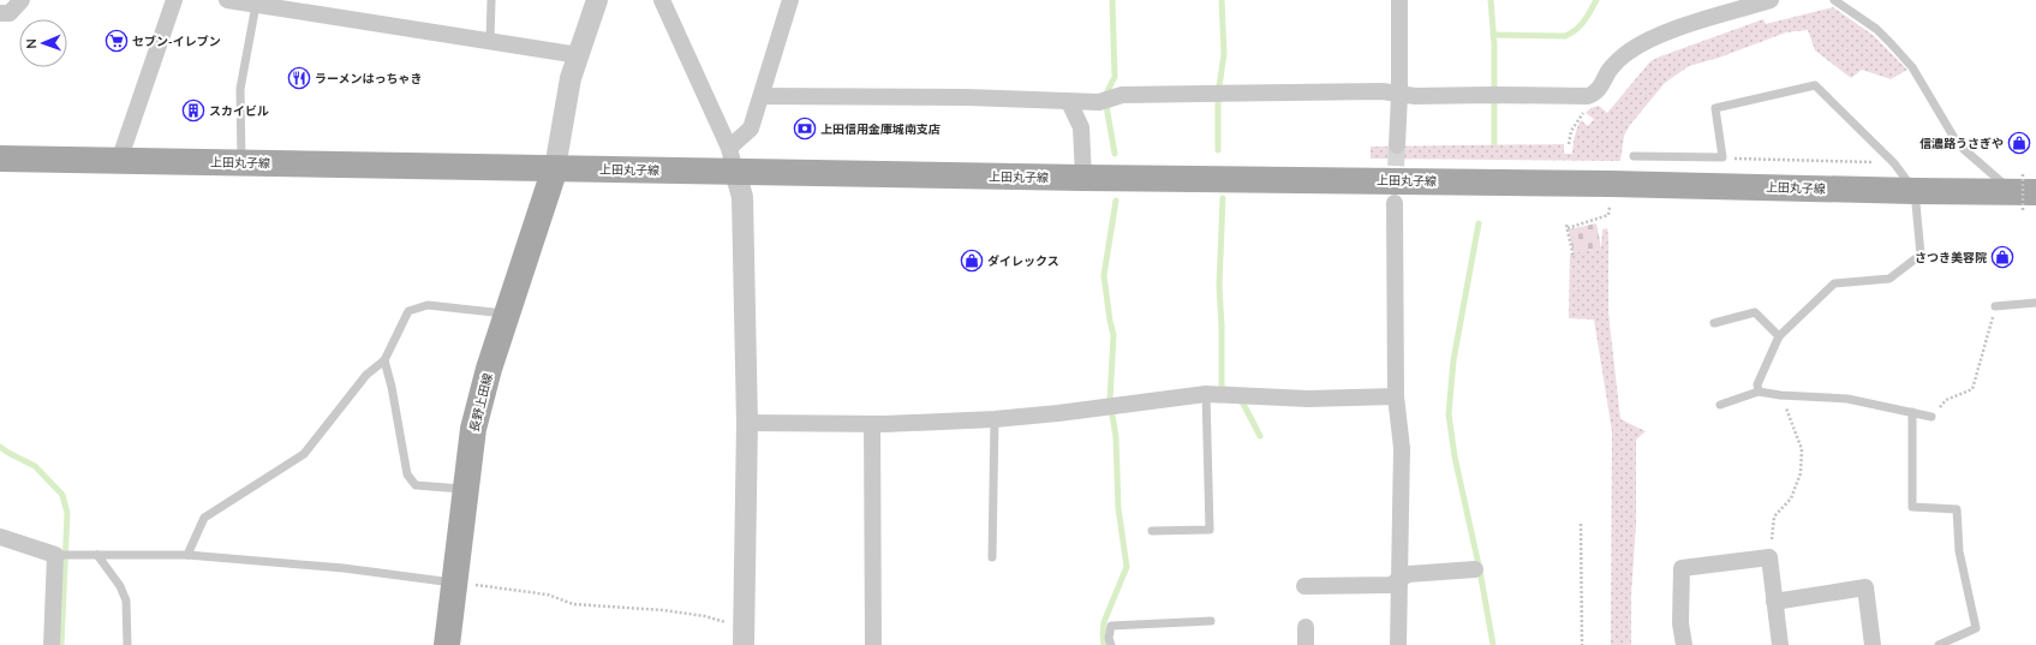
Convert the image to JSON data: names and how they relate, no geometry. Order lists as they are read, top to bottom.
{
  "streets": {
    "main road": ["上田丸子線", "長野上田線"]
  },
  "crossings": [
    ["上田丸子線", "長野上田線"]
  ],
  "places": {
    "supermarket": ["セブン-イレブン"],
    "restaurant": ["ラーメンはっちゃき"],
    "building": ["スカイビル"],
    "bank": ["上田信用金庫城南支店"],
    "shop": ["信濃路うさぎや", "さつき美容院", "ダイレックス"]
  },
  "north": "left"
}
